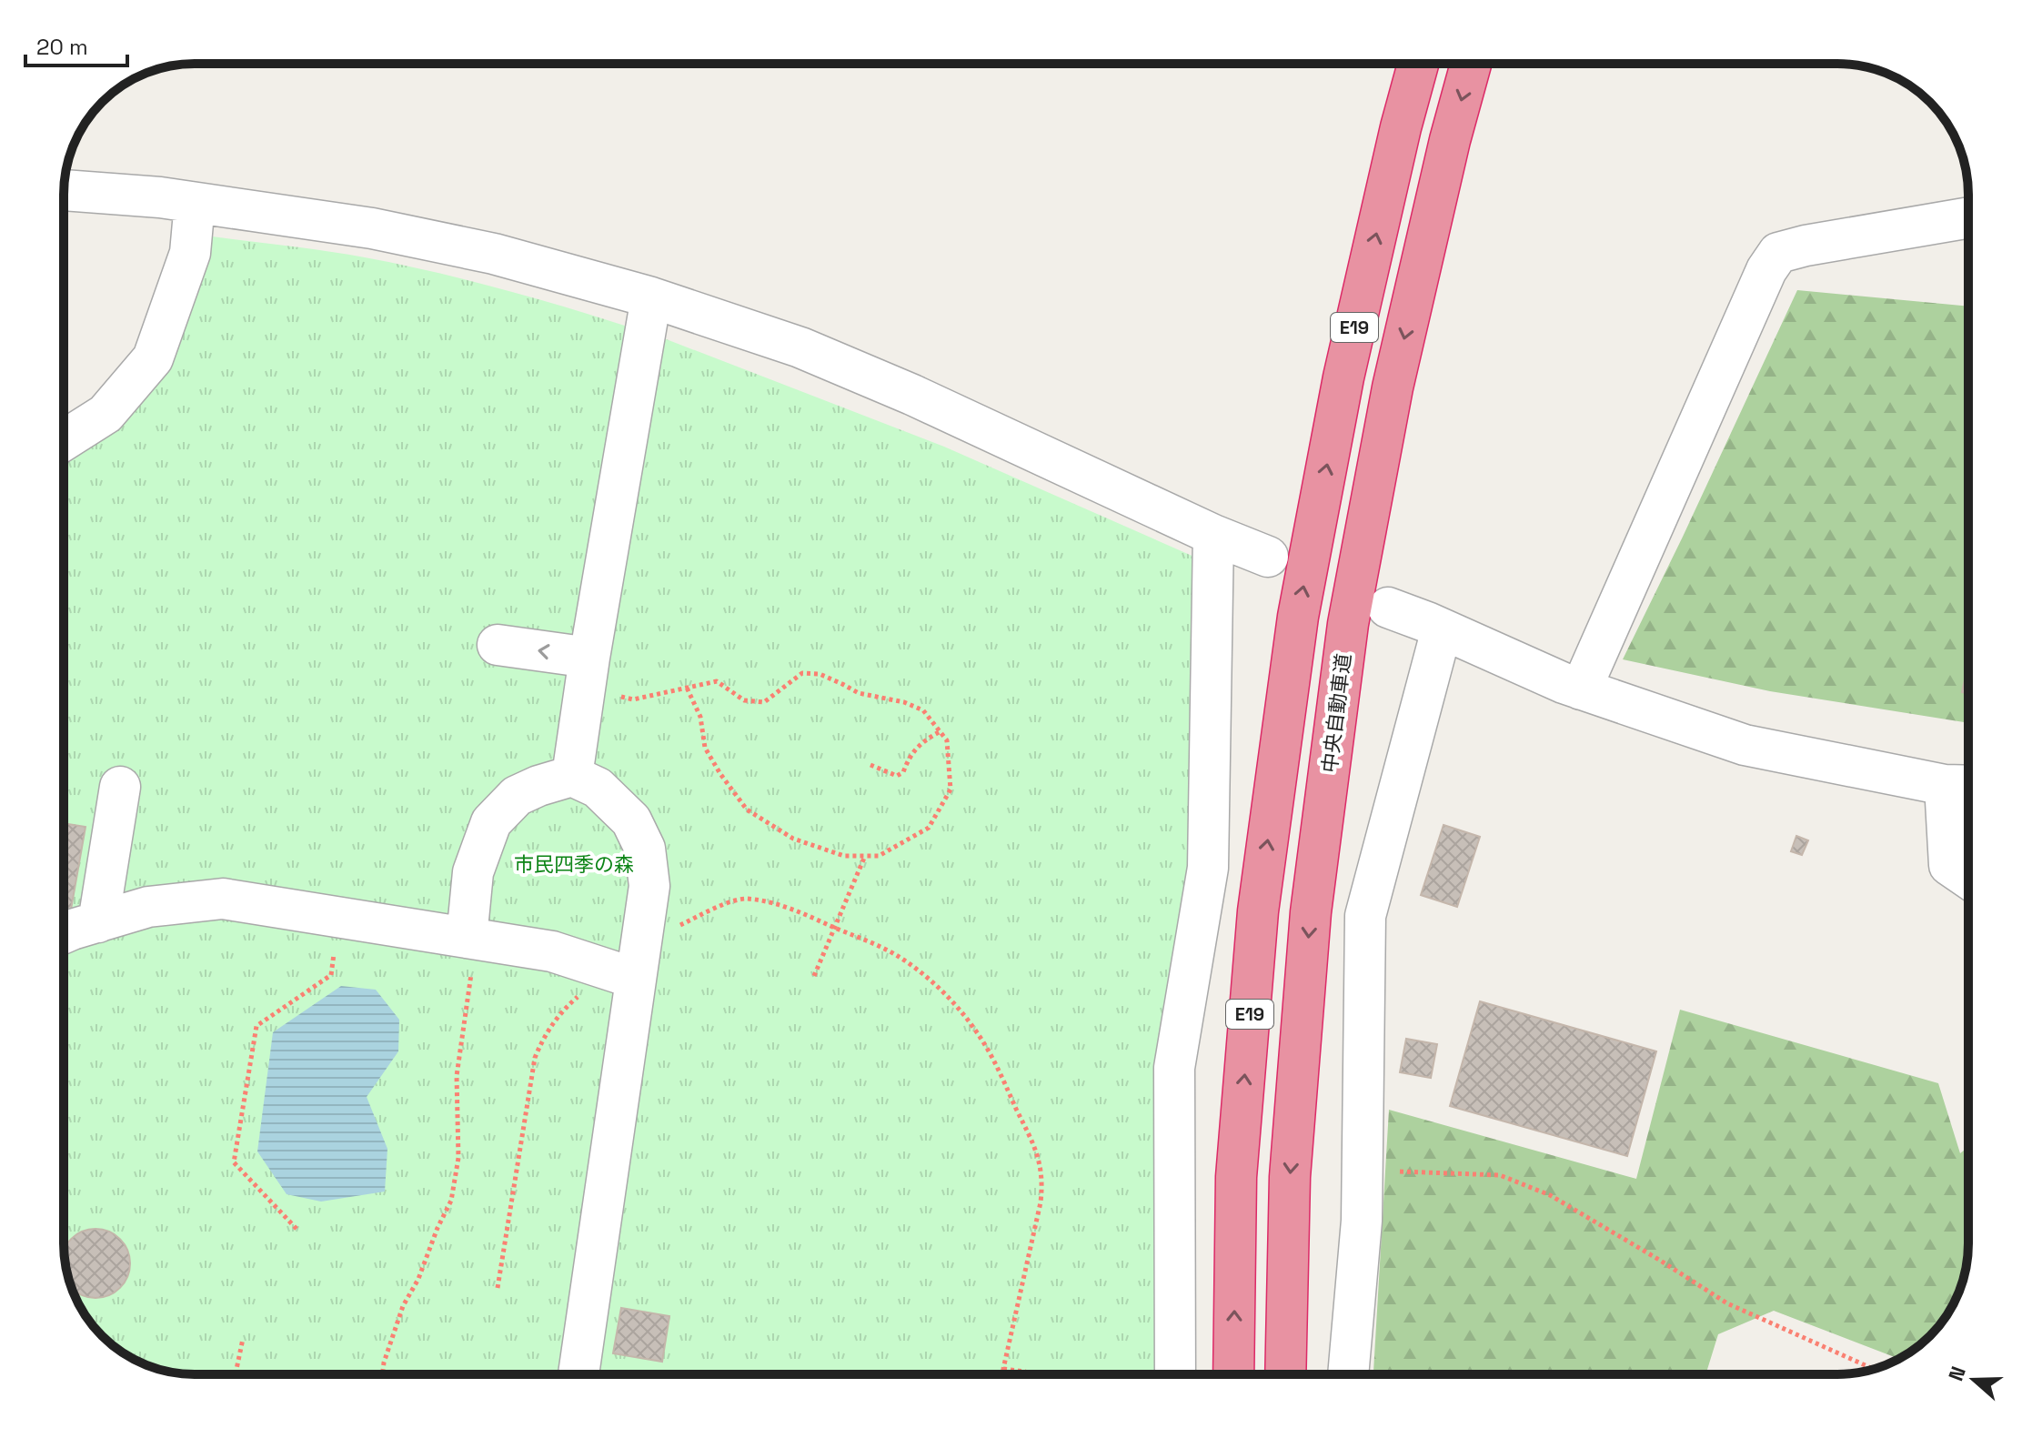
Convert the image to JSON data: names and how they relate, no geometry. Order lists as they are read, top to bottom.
{
  "streets": {
    "highway": ["E19", "中央自動車道"]
  },
  "parks": ["市民四季の森"],
  "scale_bar": "20 m",
  "north": "left"
}
